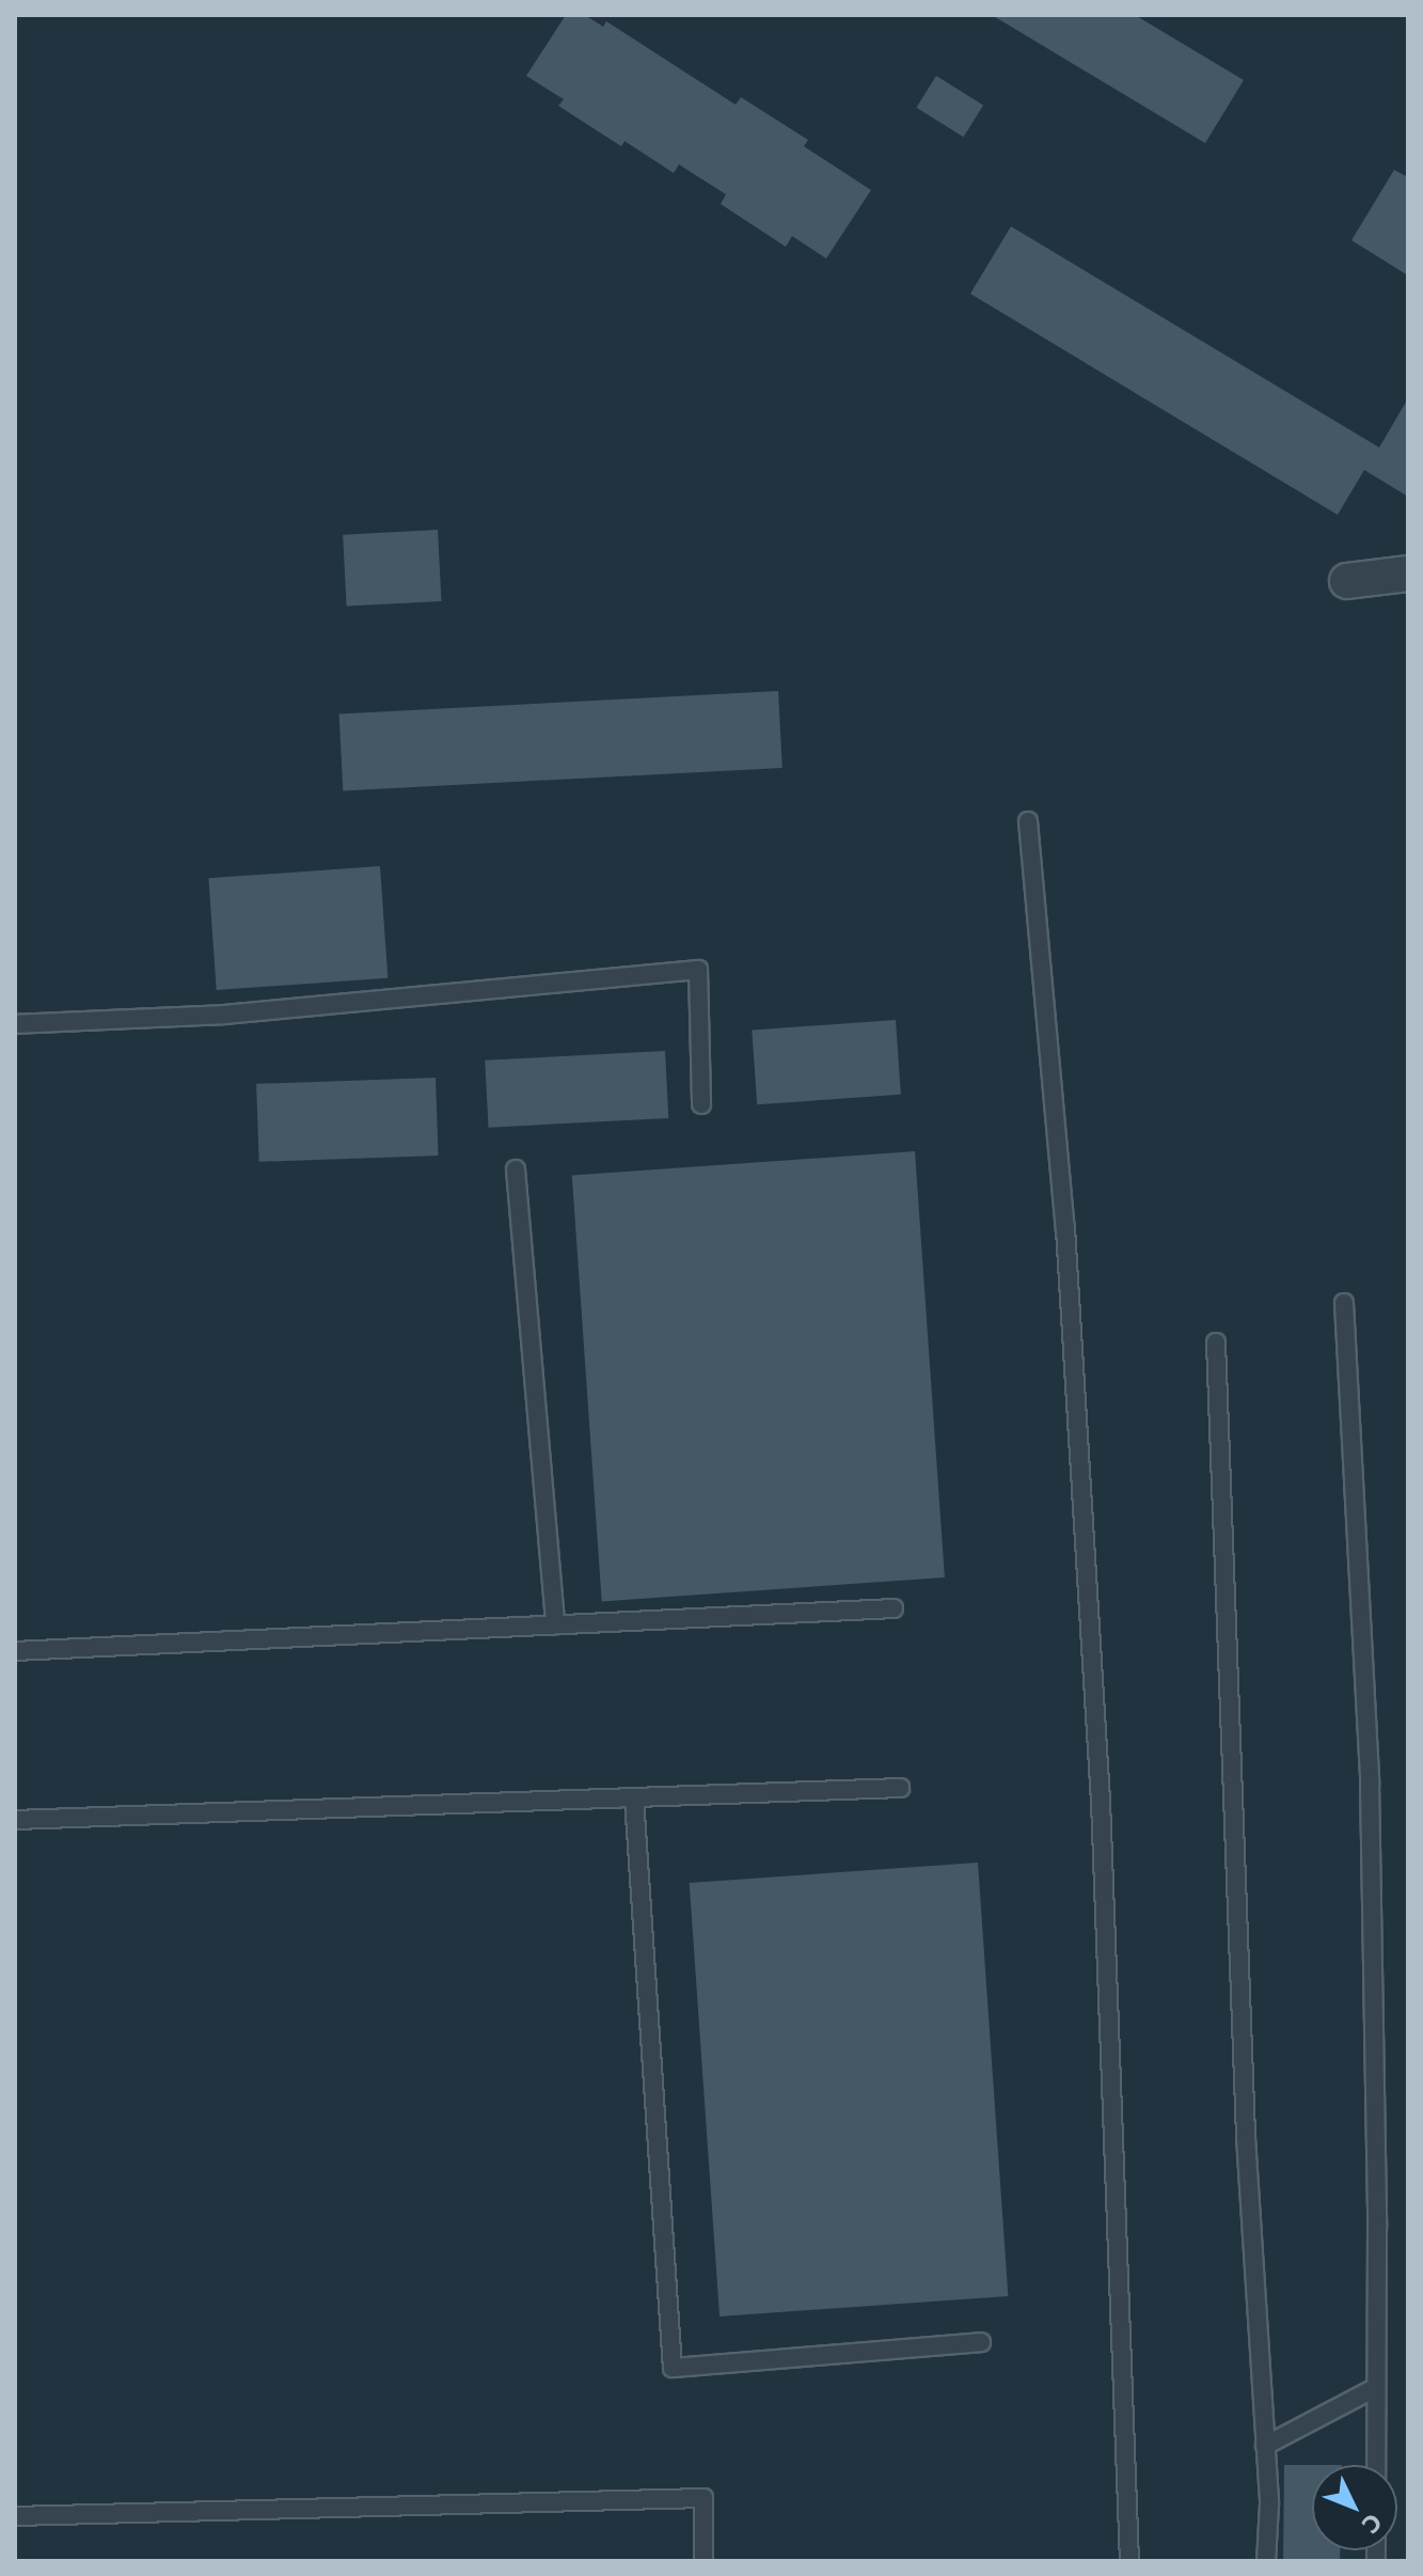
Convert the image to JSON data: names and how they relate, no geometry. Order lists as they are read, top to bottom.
{
  "north": "bottom right"
}
